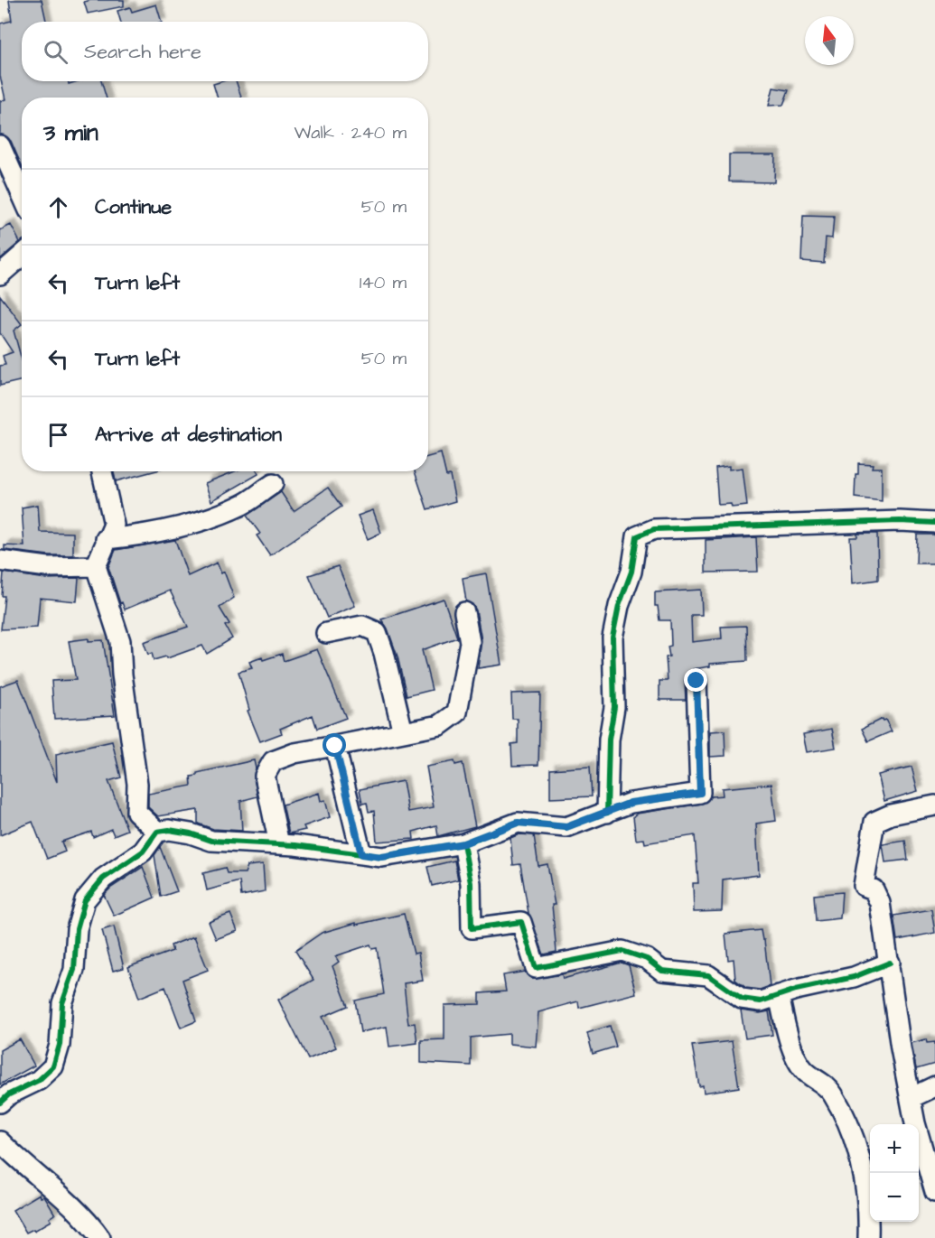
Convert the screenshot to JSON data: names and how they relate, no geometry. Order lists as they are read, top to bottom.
{
  "north": "top",
  "page": {
    "search": "Search here",
    "heading": ["3 min", "Walk · 240 m"],
    "list": [
      ["Continue", "50 m"],
      ["Turn left", "140 m"],
      ["Turn left", "50 m"],
      "Arrive at destination"
    ],
    "map_buttons": ["+", "−"]
  }
}
